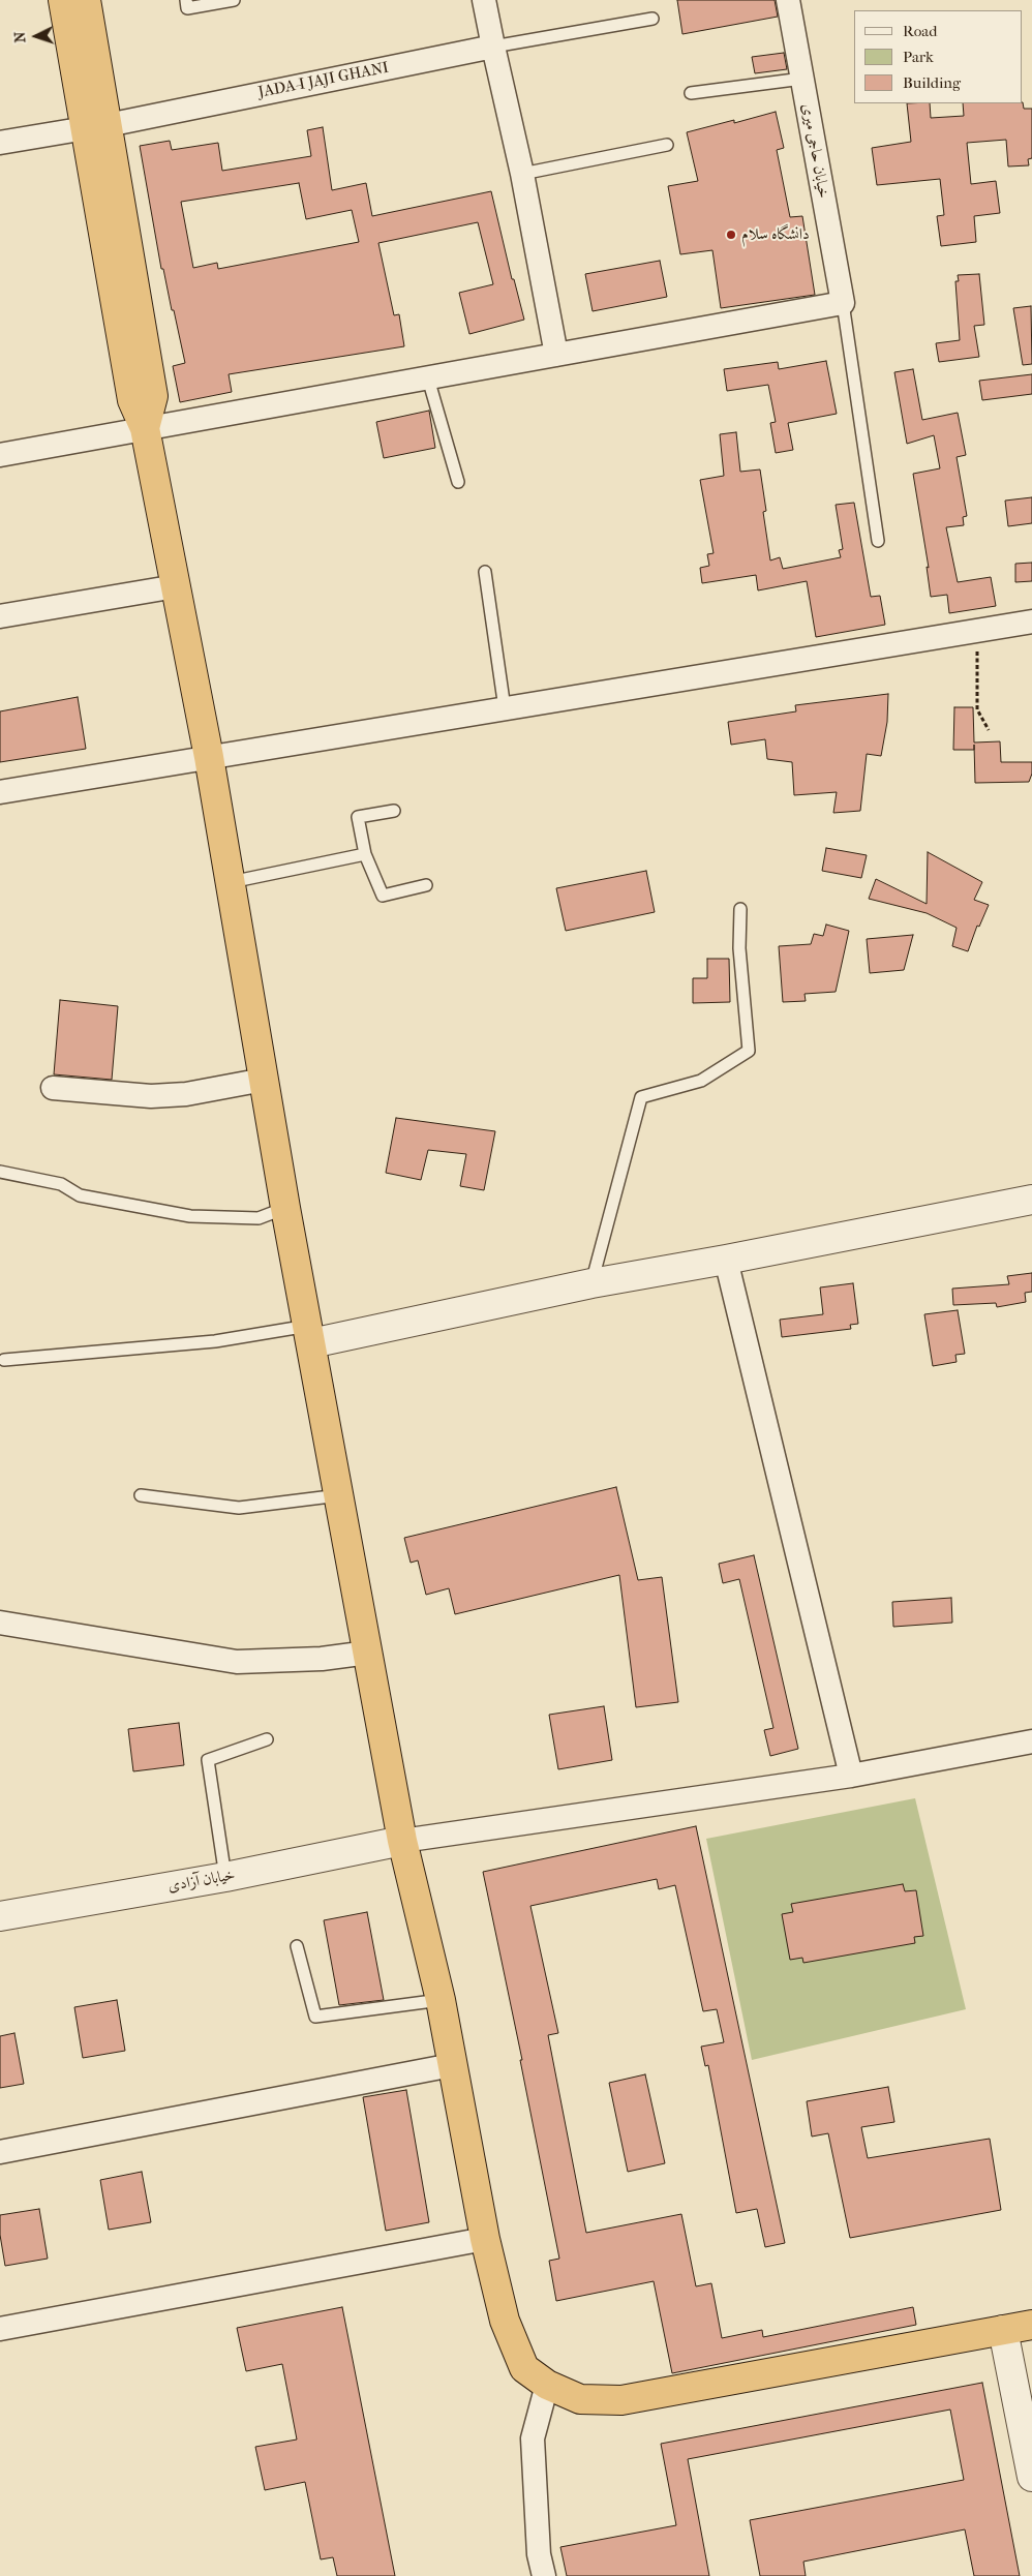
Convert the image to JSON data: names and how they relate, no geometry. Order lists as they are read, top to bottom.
{
  "streets": {
    "street": ["JADA-I JAJI GHANI", "خیابان حاجی میری", "خیابان آزادی"]
  },
  "places": ["دانشگاه سلام"],
  "legend": ["Road", "Park", "Building"],
  "north": "left"
}
